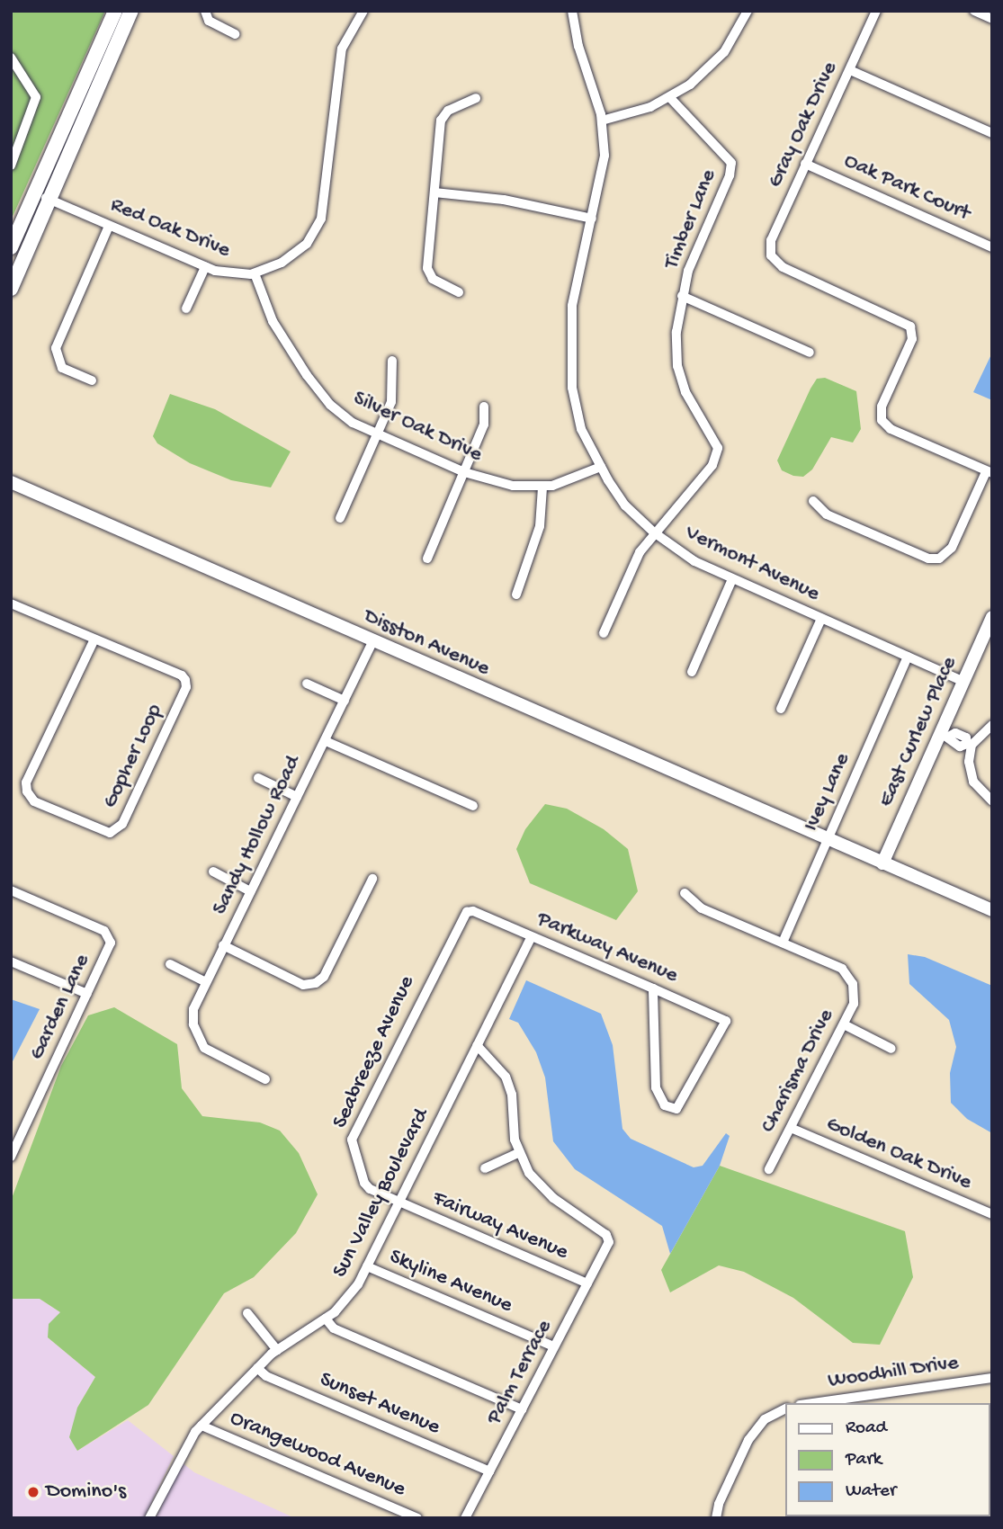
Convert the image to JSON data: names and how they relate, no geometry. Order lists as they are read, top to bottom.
{
  "streets": {
    "street": [
      "Gray Oak Drive",
      "Oak Park Court",
      "Timber Lane",
      "Red Oak Drive",
      "Silver Oak Drive",
      "Vermont Avenue",
      "Disston Avenue",
      "East Curlew Place",
      "Gopher Loop",
      "Ivey Lane",
      "Sandy Hollow Road",
      "Parkway Avenue",
      "Garden Lane",
      "Seabreeze Avenue",
      "Charisma Drive",
      "Golden Oak Drive",
      "Sun Valley Boulevard",
      "Fairway Avenue",
      "Skyline Avenue",
      "Palm Terrace",
      "Woodhill Drive",
      "Sunset Avenue",
      "Orangewood Avenue"
    ]
  },
  "crossings": [
    ["Gray Oak Drive", "Oak Park Court"],
    ["Timber Lane", "Vermont Avenue"],
    ["Red Oak Drive", "Silver Oak Drive"],
    ["Silver Oak Drive", "Vermont Avenue"],
    ["Vermont Avenue", "East Curlew Place"],
    ["Vermont Avenue", "Ivey Lane"],
    ["Disston Avenue", "East Curlew Place"],
    ["Disston Avenue", "Ivey Lane"],
    ["Disston Avenue", "Sandy Hollow Road"],
    ["Ivey Lane", "Charisma Drive"],
    ["Parkway Avenue", "Seabreeze Avenue"],
    ["Parkway Avenue", "Sun Valley Boulevard"],
    ["Seabreeze Avenue", "Sun Valley Boulevard"],
    ["Seabreeze Avenue", "Fairway Avenue"],
    ["Charisma Drive", "Golden Oak Drive"],
    ["Sun Valley Boulevard", "Fairway Avenue"],
    ["Sun Valley Boulevard", "Skyline Avenue"],
    ["Sun Valley Boulevard", "Sunset Avenue"],
    ["Sun Valley Boulevard", "Orangewood Avenue"],
    ["Fairway Avenue", "Palm Terrace"],
    ["Skyline Avenue", "Palm Terrace"],
    ["Palm Terrace", "Sunset Avenue"]
  ],
  "places": ["Domino's"],
  "legend": ["Road", "Park", "Water"]
}
